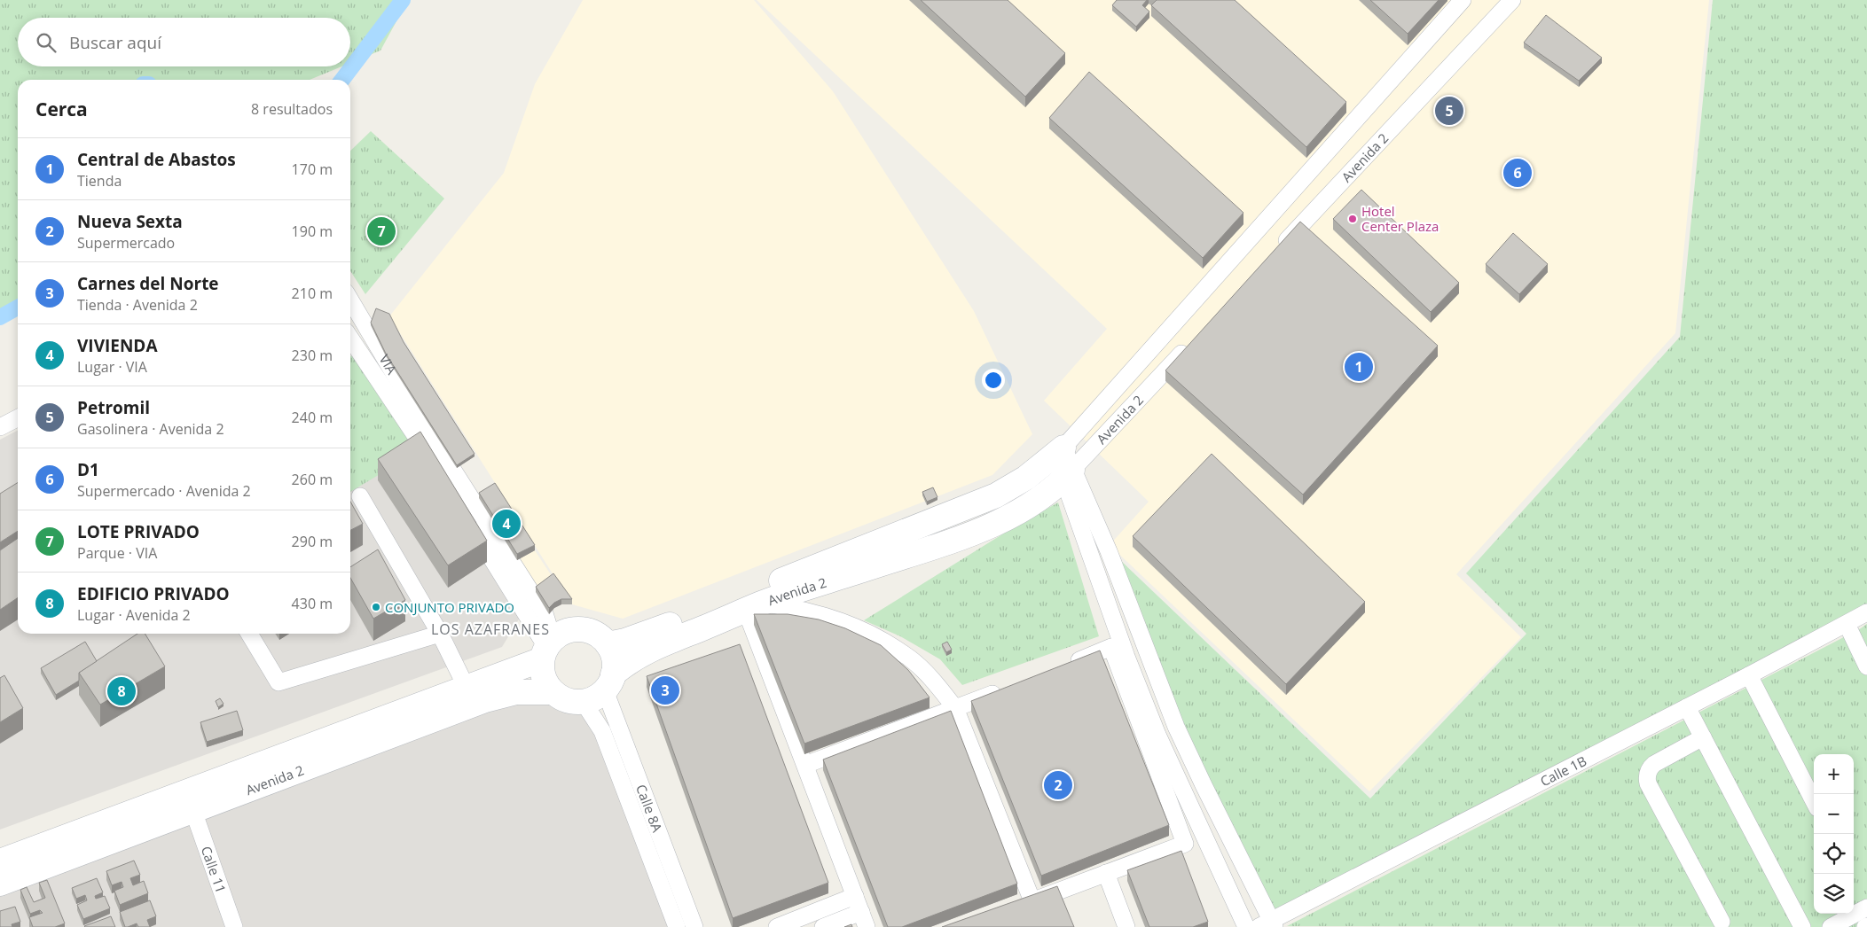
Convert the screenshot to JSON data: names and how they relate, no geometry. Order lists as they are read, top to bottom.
{
  "streets": {
    "street": [
      "Avenida 2",
      "VIA",
      "Calle 1B",
      "Calle 8A",
      "Calle 11"
    ]
  },
  "crossings": [
    ["Avenida 2", "Calle 8A"],
    ["Avenida 2", "Calle 11"]
  ],
  "districts": ["LOS AZAFRANES"],
  "places": ["Hotel Center Plaza", "CONJUNTO PRIVADO"],
  "page": {
    "search": "Buscar aquí",
    "heading": ["Cerca", "8 resultados"],
    "pins": [
      "5",
      "6",
      "7",
      "1",
      "4",
      "3",
      "8",
      "2"
    ],
    "list": [
      {
        "mark": "1",
        "name": "Central de Abastos",
        "note": "Tienda",
        "value": "170 m"
      },
      {
        "mark": "2",
        "name": "Nueva Sexta",
        "note": "Supermercado",
        "value": "190 m"
      },
      {
        "mark": "3",
        "name": "Carnes del Norte",
        "note": "Tienda · Avenida 2",
        "value": "210 m"
      },
      {
        "mark": "4",
        "name": "VIVIENDA",
        "note": "Lugar · VIA",
        "value": "230 m"
      },
      {
        "mark": "5",
        "name": "Petromil",
        "note": "Gasolinera · Avenida 2",
        "value": "240 m"
      },
      {
        "mark": "6",
        "name": "D1",
        "note": "Supermercado · Avenida 2",
        "value": "260 m"
      },
      {
        "mark": "7",
        "name": "LOTE PRIVADO",
        "note": "Parque · VIA",
        "value": "290 m"
      },
      {
        "mark": "8",
        "name": "EDIFICIO PRIVADO",
        "note": "Lugar · Avenida 2",
        "value": "430 m"
      }
    ],
    "map_buttons": ["+", "−"]
  }
}
